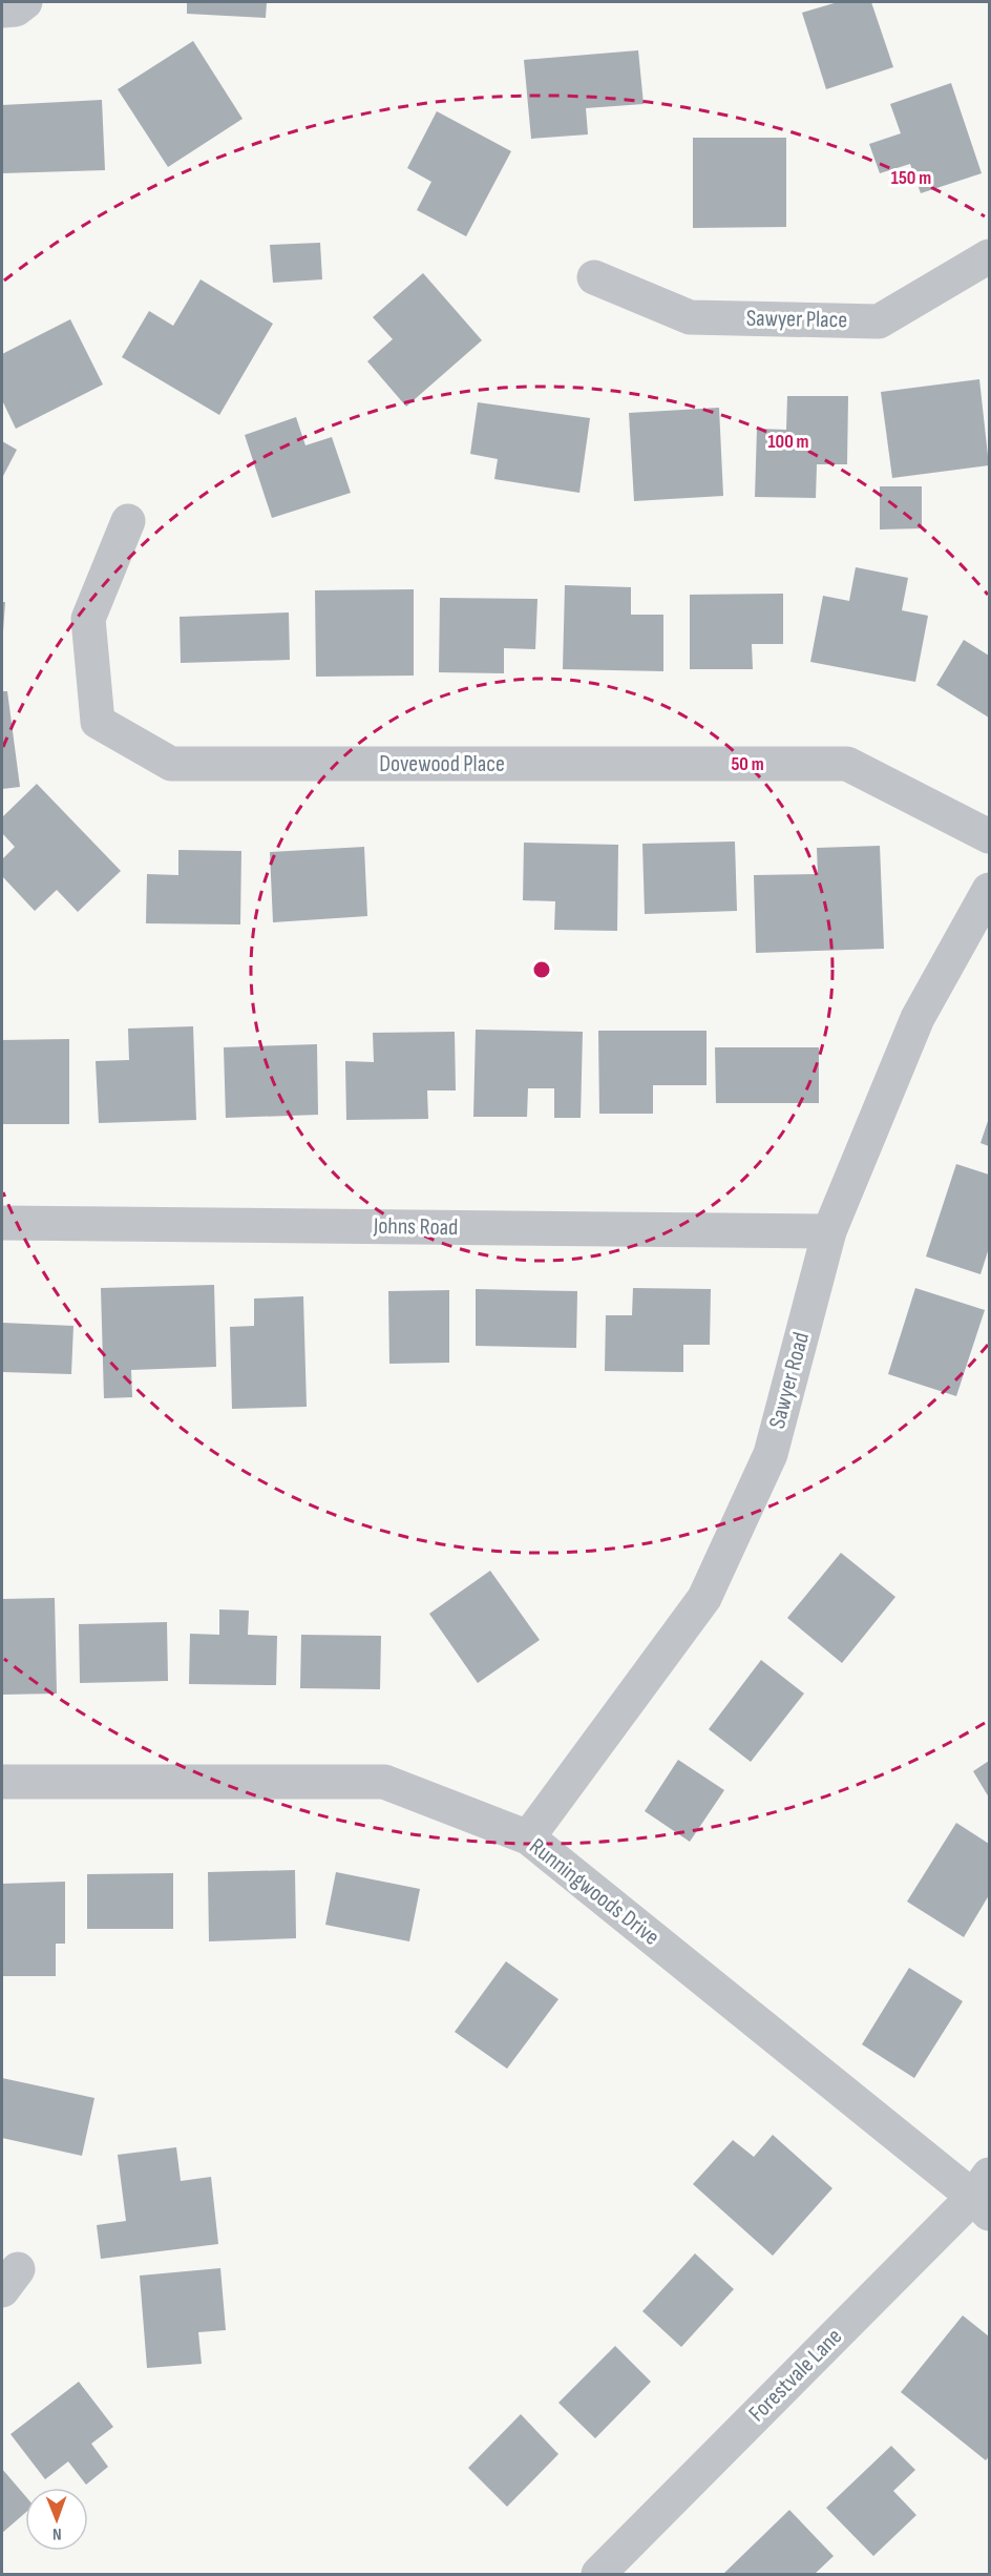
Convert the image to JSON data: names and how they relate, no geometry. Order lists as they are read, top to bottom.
{
  "streets": {
    "street": [
      "Sawyer Place",
      "Dovewood Place",
      "Johns Road",
      "Sawyer Road",
      "Runningwoods Drive",
      "Forestvale Lane"
    ]
  },
  "crossings": [
    ["Johns Road", "Sawyer Road"],
    ["Sawyer Road", "Runningwoods Drive"],
    ["Runningwoods Drive", "Forestvale Lane"]
  ],
  "north": "bottom",
  "rings": ["150 m", "100 m", "50 m"]
}
